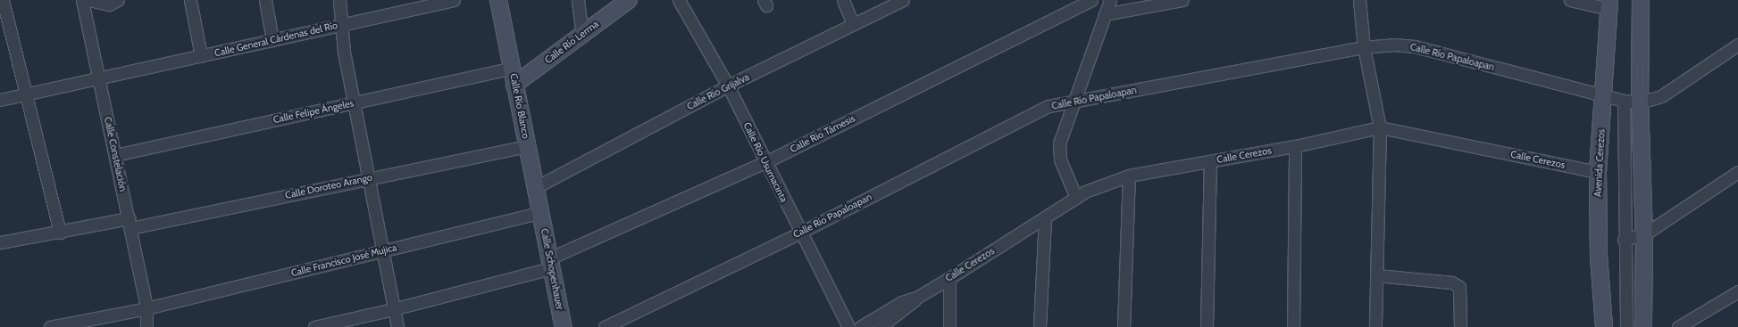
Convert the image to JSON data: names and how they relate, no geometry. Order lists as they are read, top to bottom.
{
  "streets": {
    "street": [
      "Calle General Cárdenas del Río",
      "Calle Río Lerma",
      "Calle Río Papaloapan",
      "Calle Río Grijalva",
      "Calle Río Blanco",
      "Calle Felipe Ángeles",
      "Calle Río Támesis",
      "Calle Constelación",
      "Calle Cerezos",
      "Calle Río Usumacinta",
      "Avenida Cerezos",
      "Calle Doroteo Arango",
      "Calle Francisco José Mujica",
      "Calle Schopenhauer"
    ]
  },
  "crossings": [
    ["Calle General Cárdenas del Río", "Calle Constelación"],
    ["Calle Río Lerma", "Calle Río Blanco"],
    ["Calle Río Papaloapan", "Calle Río Usumacinta"],
    ["Calle Río Papaloapan", "Avenida Cerezos"],
    ["Calle Río Grijalva", "Calle Río Blanco"],
    ["Calle Río Grijalva", "Calle Río Usumacinta"],
    ["Calle Río Blanco", "Calle Felipe Ángeles"],
    ["Calle Río Blanco", "Calle Doroteo Arango"],
    ["Calle Río Blanco", "Calle Francisco José Mujica"],
    ["Calle Río Blanco", "Calle Schopenhauer"],
    ["Calle Felipe Ángeles", "Calle Constelación"],
    ["Calle Río Támesis", "Calle Río Usumacinta"],
    ["Calle Río Támesis", "Calle Schopenhauer"],
    ["Calle Constelación", "Calle Doroteo Arango"],
    ["Calle Constelación", "Calle Francisco José Mujica"],
    ["Calle Cerezos", "Avenida Cerezos"],
    ["Calle Francisco José Mujica", "Calle Schopenhauer"]
  ]
}
